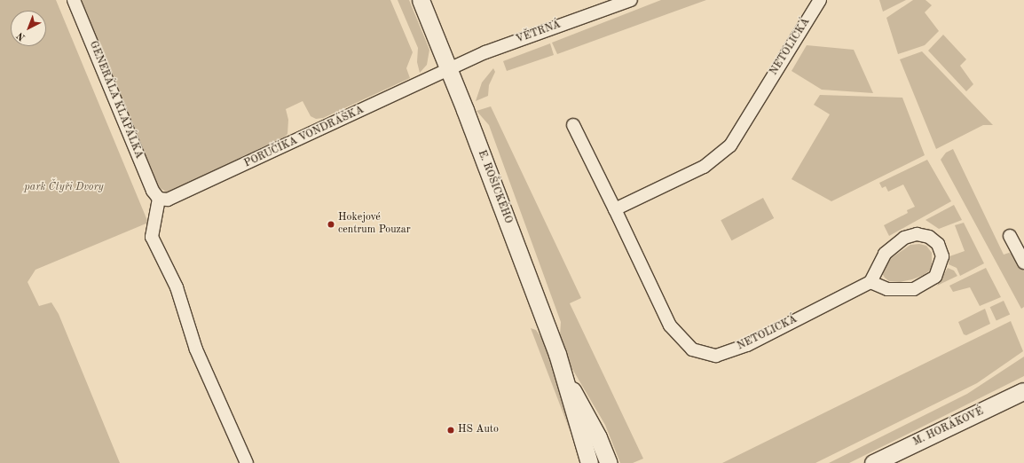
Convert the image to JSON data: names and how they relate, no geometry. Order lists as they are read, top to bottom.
{
  "streets": {
    "street": [
      "VĚTRNÁ",
      "NETOLICKÁ",
      "GENERÁLA KLAPÁLKA",
      "PORUČÍKA VONDRÁŠKA",
      "E. ROŠICKÉHO",
      "M. HORÁKOVÉ"
    ]
  },
  "crossings": [
    ["VĚTRNÁ", "PORUČÍKA VONDRÁŠKA"],
    ["VĚTRNÁ", "E. ROŠICKÉHO"],
    ["GENERÁLA KLAPÁLKA", "PORUČÍKA VONDRÁŠKA"],
    ["PORUČÍKA VONDRÁŠKA", "E. ROŠICKÉHO"]
  ],
  "parks": ["park Čtyři Dvory"],
  "places": ["Hokejové centrum Pouzar", "HS Auto"],
  "north": "bottom left"
}
